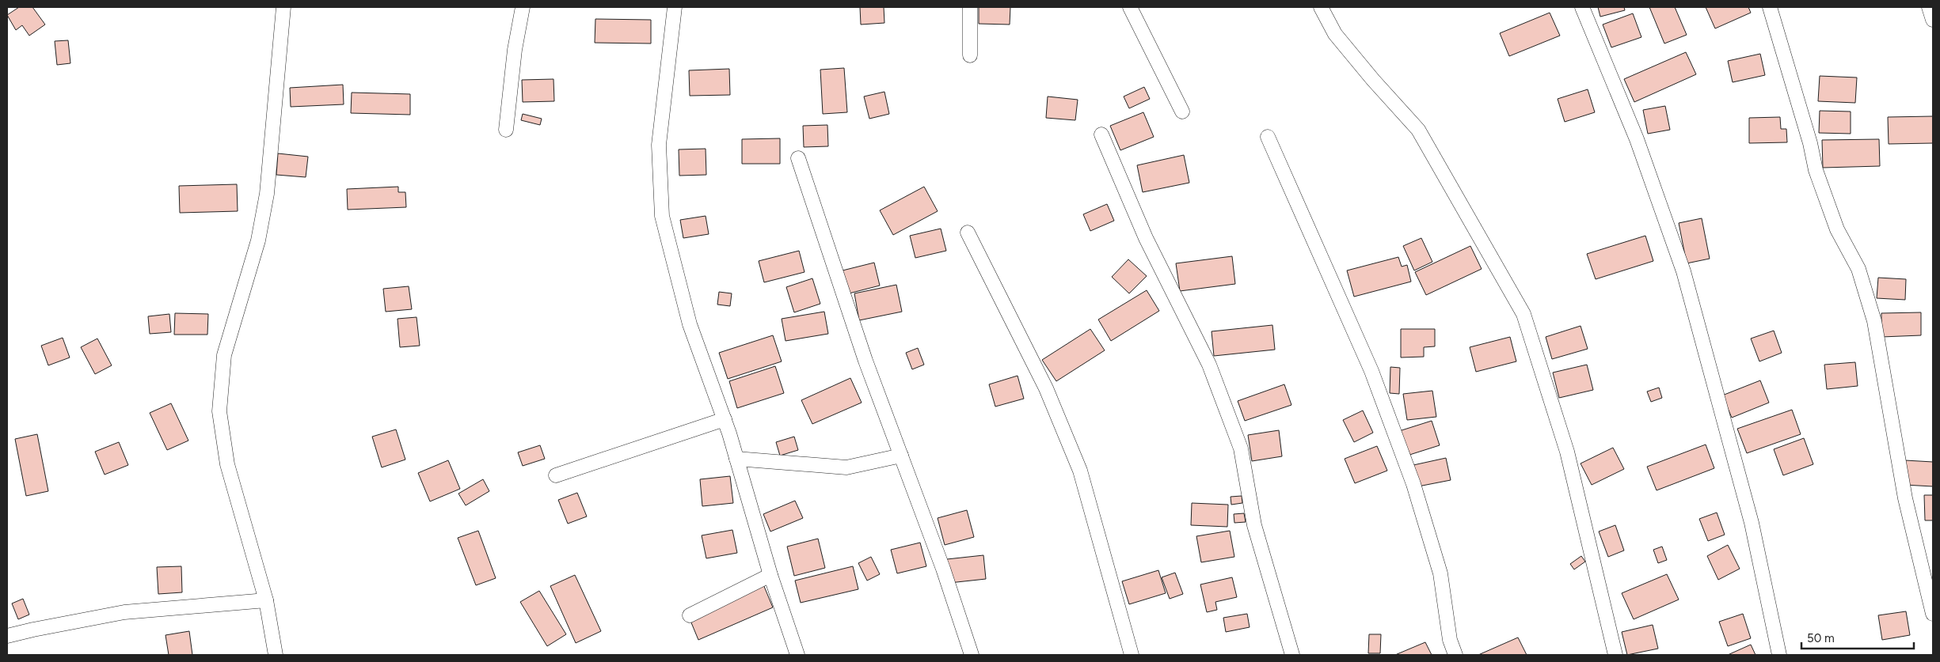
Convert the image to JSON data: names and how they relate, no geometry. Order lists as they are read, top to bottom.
{
  "scale_bar": "50 m"
}
